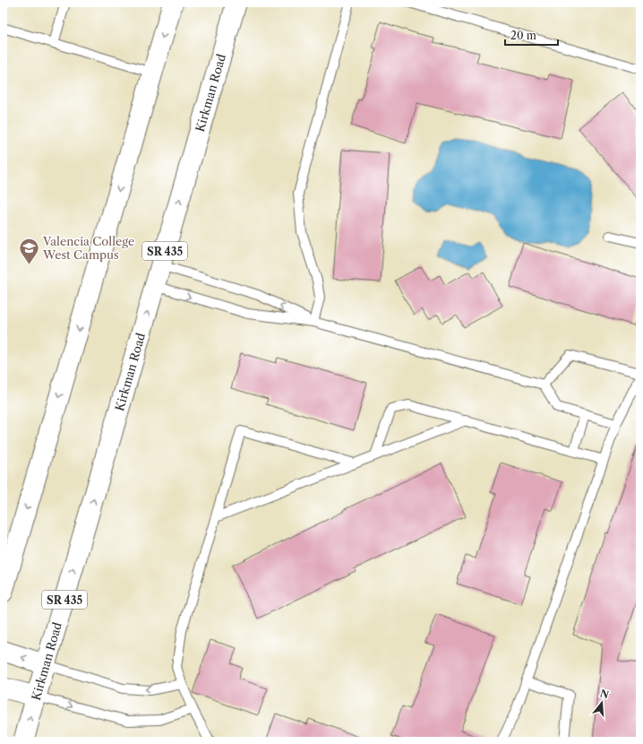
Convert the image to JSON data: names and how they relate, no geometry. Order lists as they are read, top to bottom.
{
  "streets": {
    "main road": ["Kirkman Road", "SR 435"]
  },
  "places": {
    "school or university": ["Valencia College West Campus"]
  },
  "scale_bar": "20 m",
  "north": "top"
}
